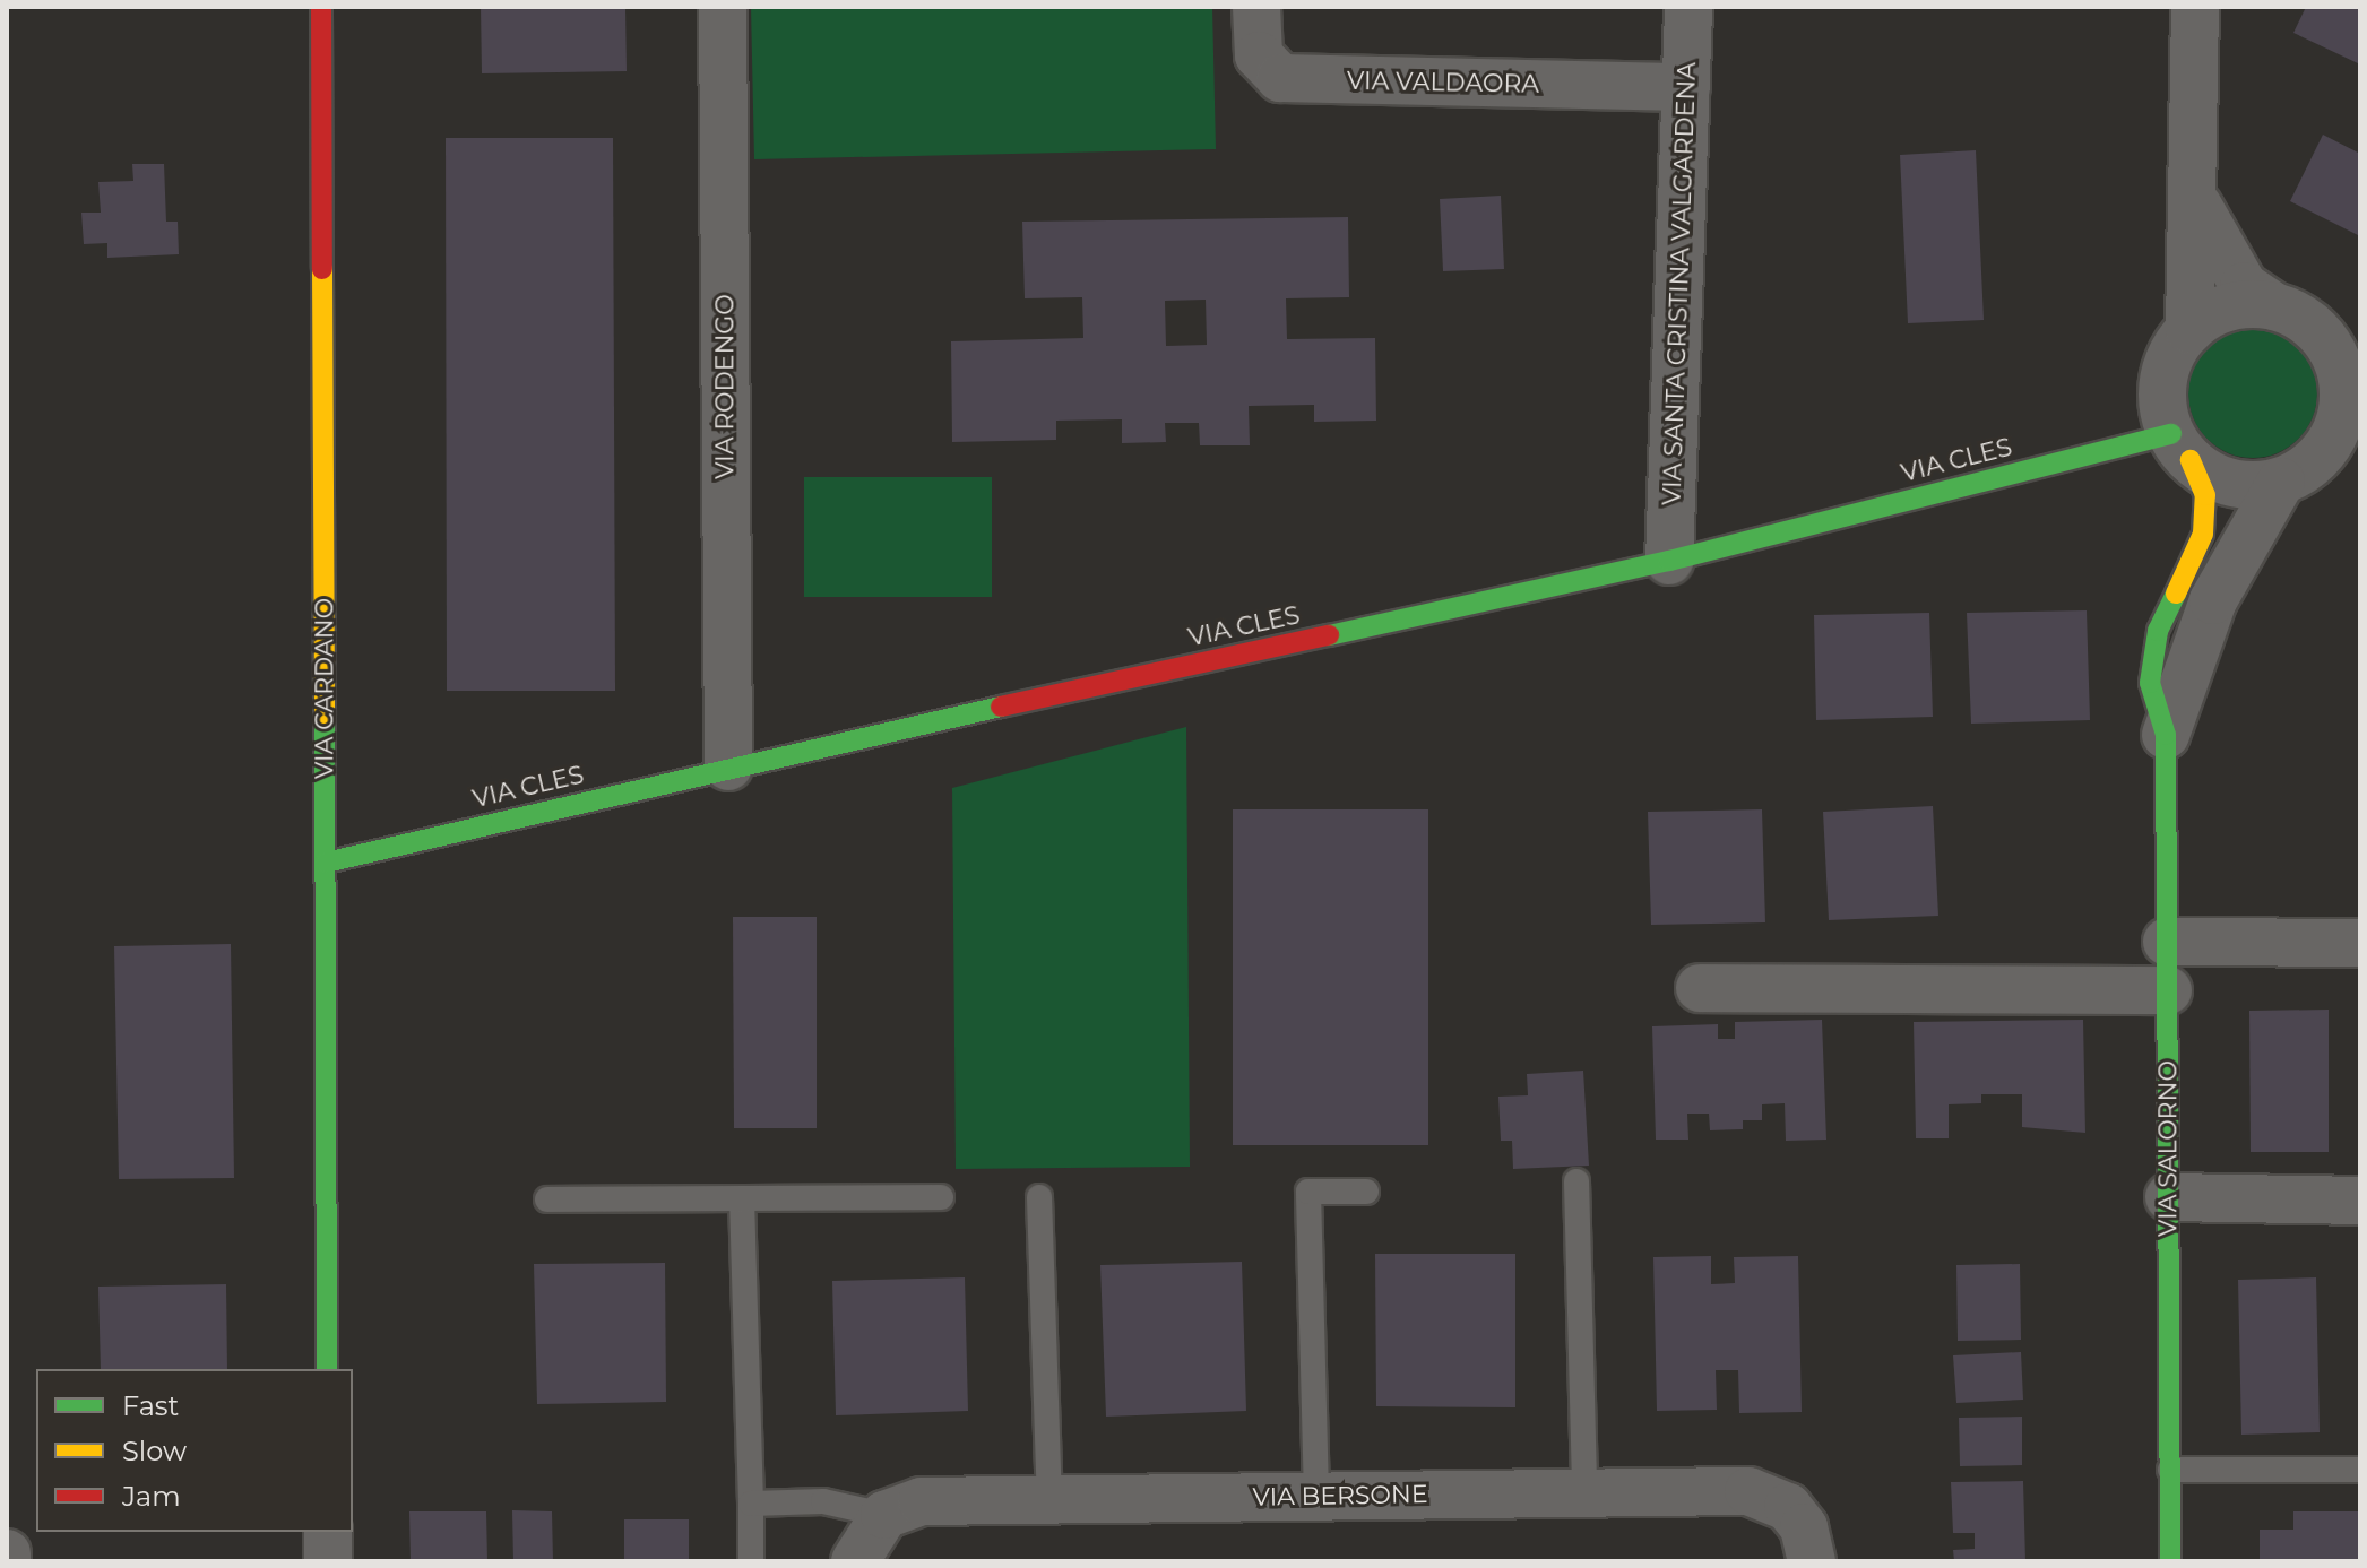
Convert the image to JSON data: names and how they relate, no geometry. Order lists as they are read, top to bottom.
{
  "streets": {
    "street": [
      "VIA VALDAORA",
      "VIA SANTA CRISTINA VALGARDENA",
      "VIA RODENGO",
      "VIA CLES",
      "VIA CARDANO",
      "VIA SALORNO",
      "VIA BERSONE"
    ]
  },
  "crossings": [
    ["VIA VALDAORA", "VIA SANTA CRISTINA VALGARDENA"],
    ["VIA SANTA CRISTINA VALGARDENA", "VIA CLES"],
    ["VIA RODENGO", "VIA CLES"],
    ["VIA CLES", "VIA CARDANO"],
    ["VIA CLES", "VIA SALORNO"]
  ],
  "legend": ["Fast", "Slow", "Jam"]
}
